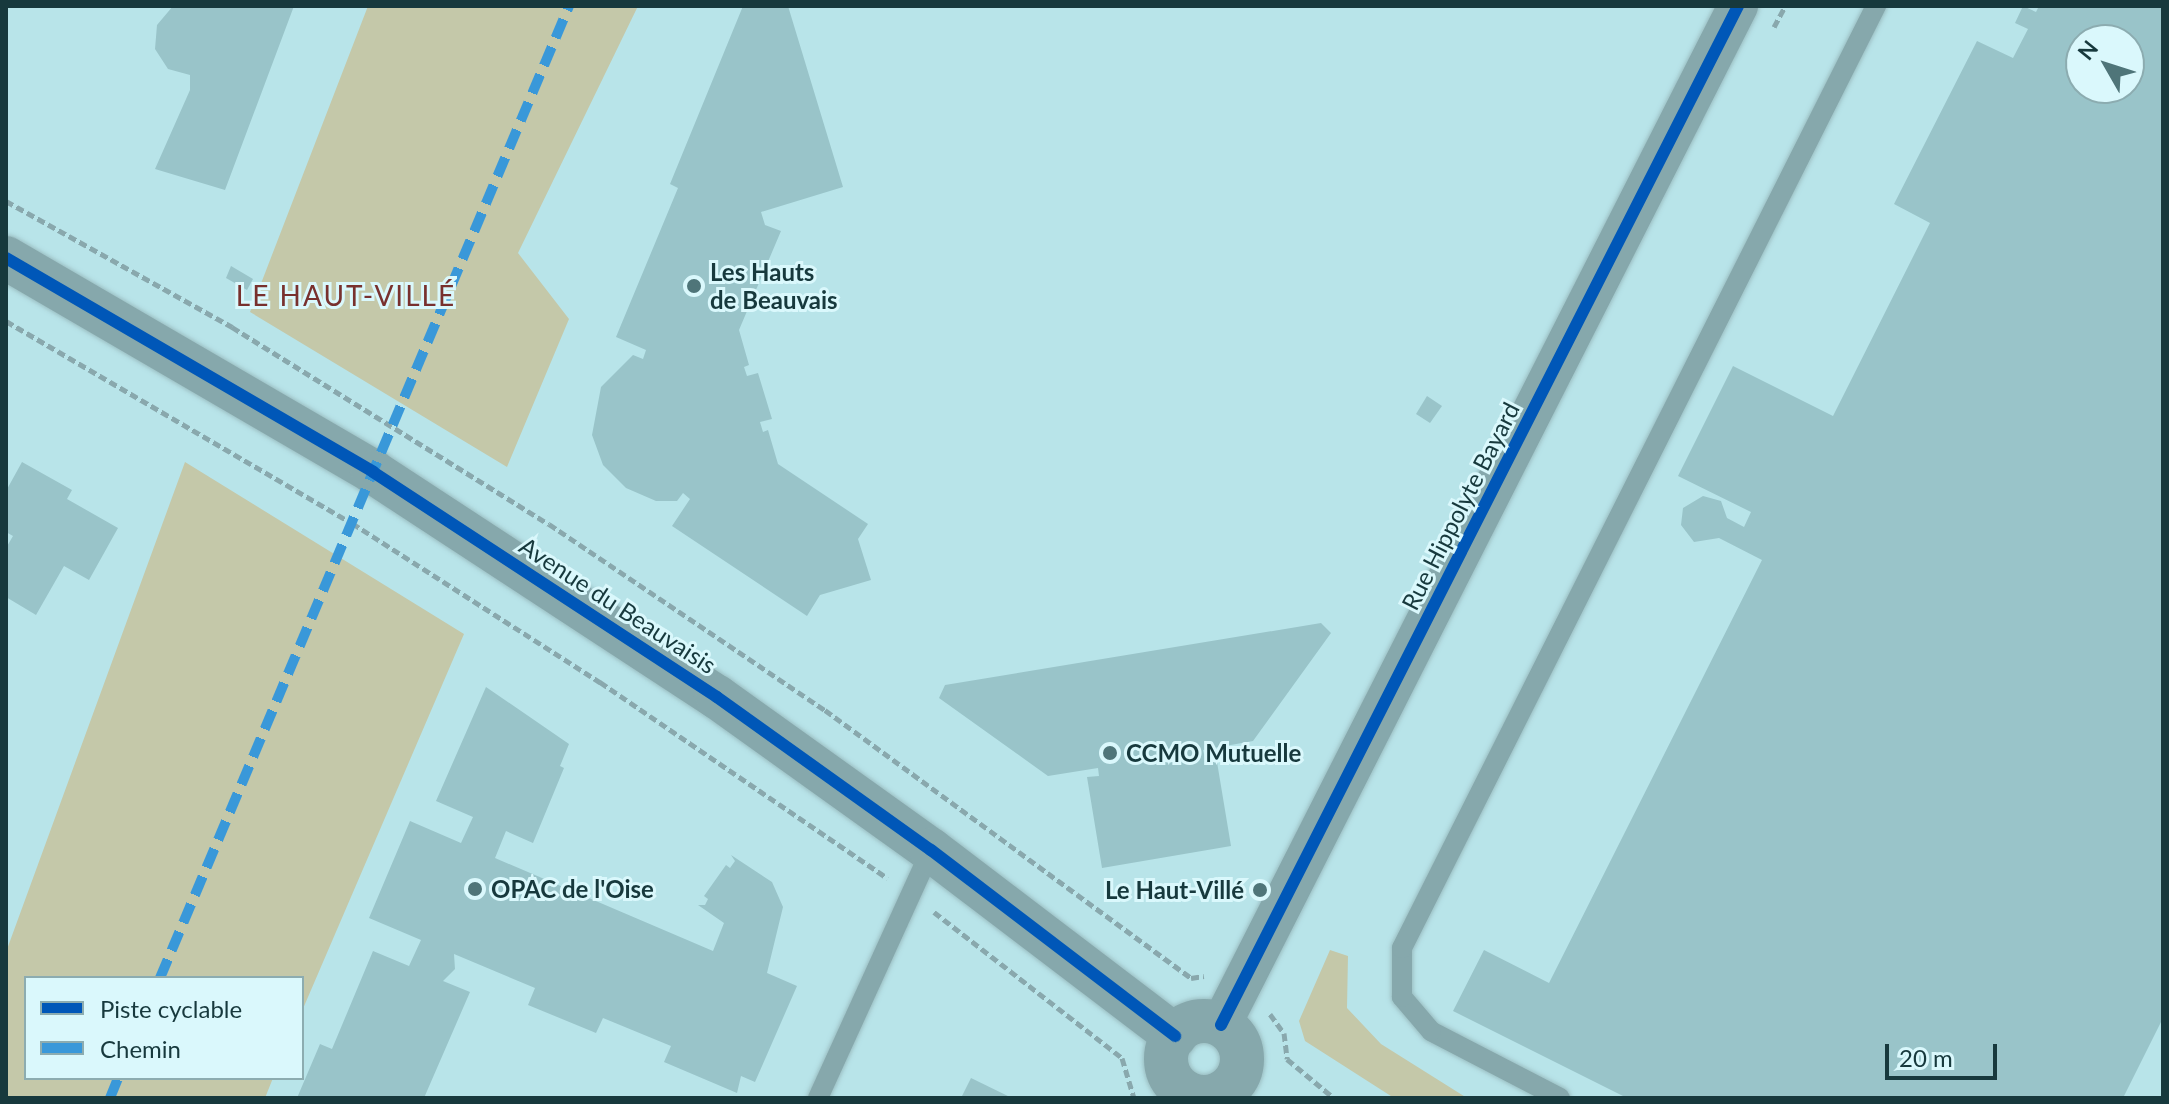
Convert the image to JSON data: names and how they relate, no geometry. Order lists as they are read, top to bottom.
{
  "streets": {
    "street": ["Rue Hippolyte Bayard", "Avenue du Beauvaisis"]
  },
  "crossings": [
    ["Rue Hippolyte Bayard", "Avenue du Beauvaisis"]
  ],
  "districts": ["LE HAUT-VILLÉ"],
  "places": [
    "Les Hauts de Beauvais",
    "CCMO Mutuelle",
    "OPAC de l'Oise",
    "Le Haut-Villé"
  ],
  "legend": ["Piste cyclable", "Chemin"],
  "scale_bar": "20 m",
  "north": "top left"
}
